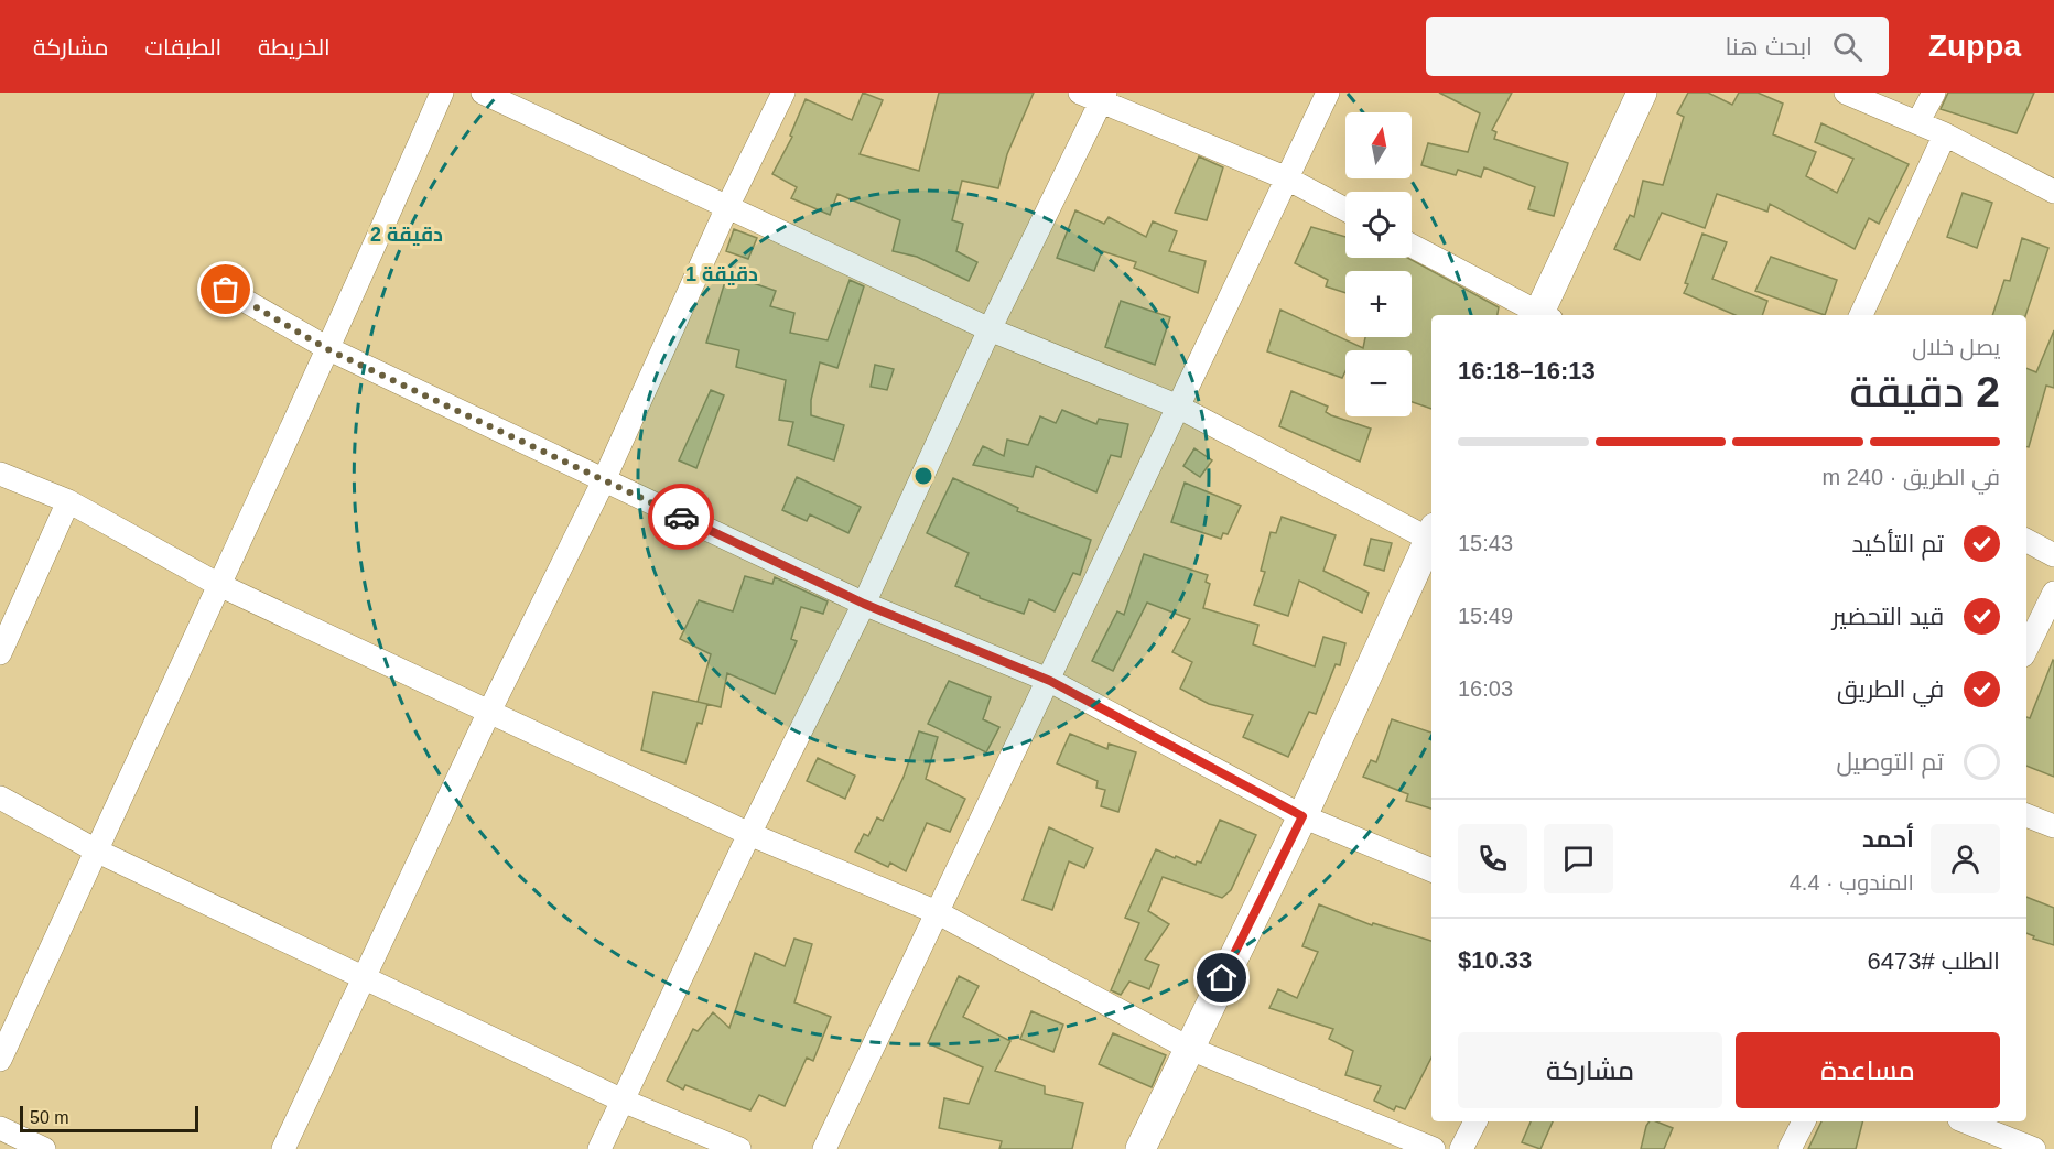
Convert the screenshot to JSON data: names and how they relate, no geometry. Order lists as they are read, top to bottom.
{
  "scale_bar": "50 m",
  "north": "top",
  "page": {
    "header": "Zuppa",
    "search": "ابحث هنا",
    "nav": ["الخريطة", "الطبقات", "مشاركة"],
    "map_buttons": ["+", "−"],
    "heading": ["2 دقيقة", "يصل خلال", "16:13–16:18"],
    "panel": [
      "أحمد",
      "المندوب · 4.4",
      "الطلب #6473",
      "$10.33"
    ],
    "bar": "في الطريق · 240 m",
    "list": [
      ["تم التأكيد", "15:43"],
      ["قيد التحضير", "15:49"],
      ["في الطريق", "16:03"],
      "تم التوصيل"
    ],
    "buttons": ["مساعدة", "مشاركة"],
    "scale": "50 m"
  },
  "rings": ["2 دقيقة", "1 دقيقة"]
}
